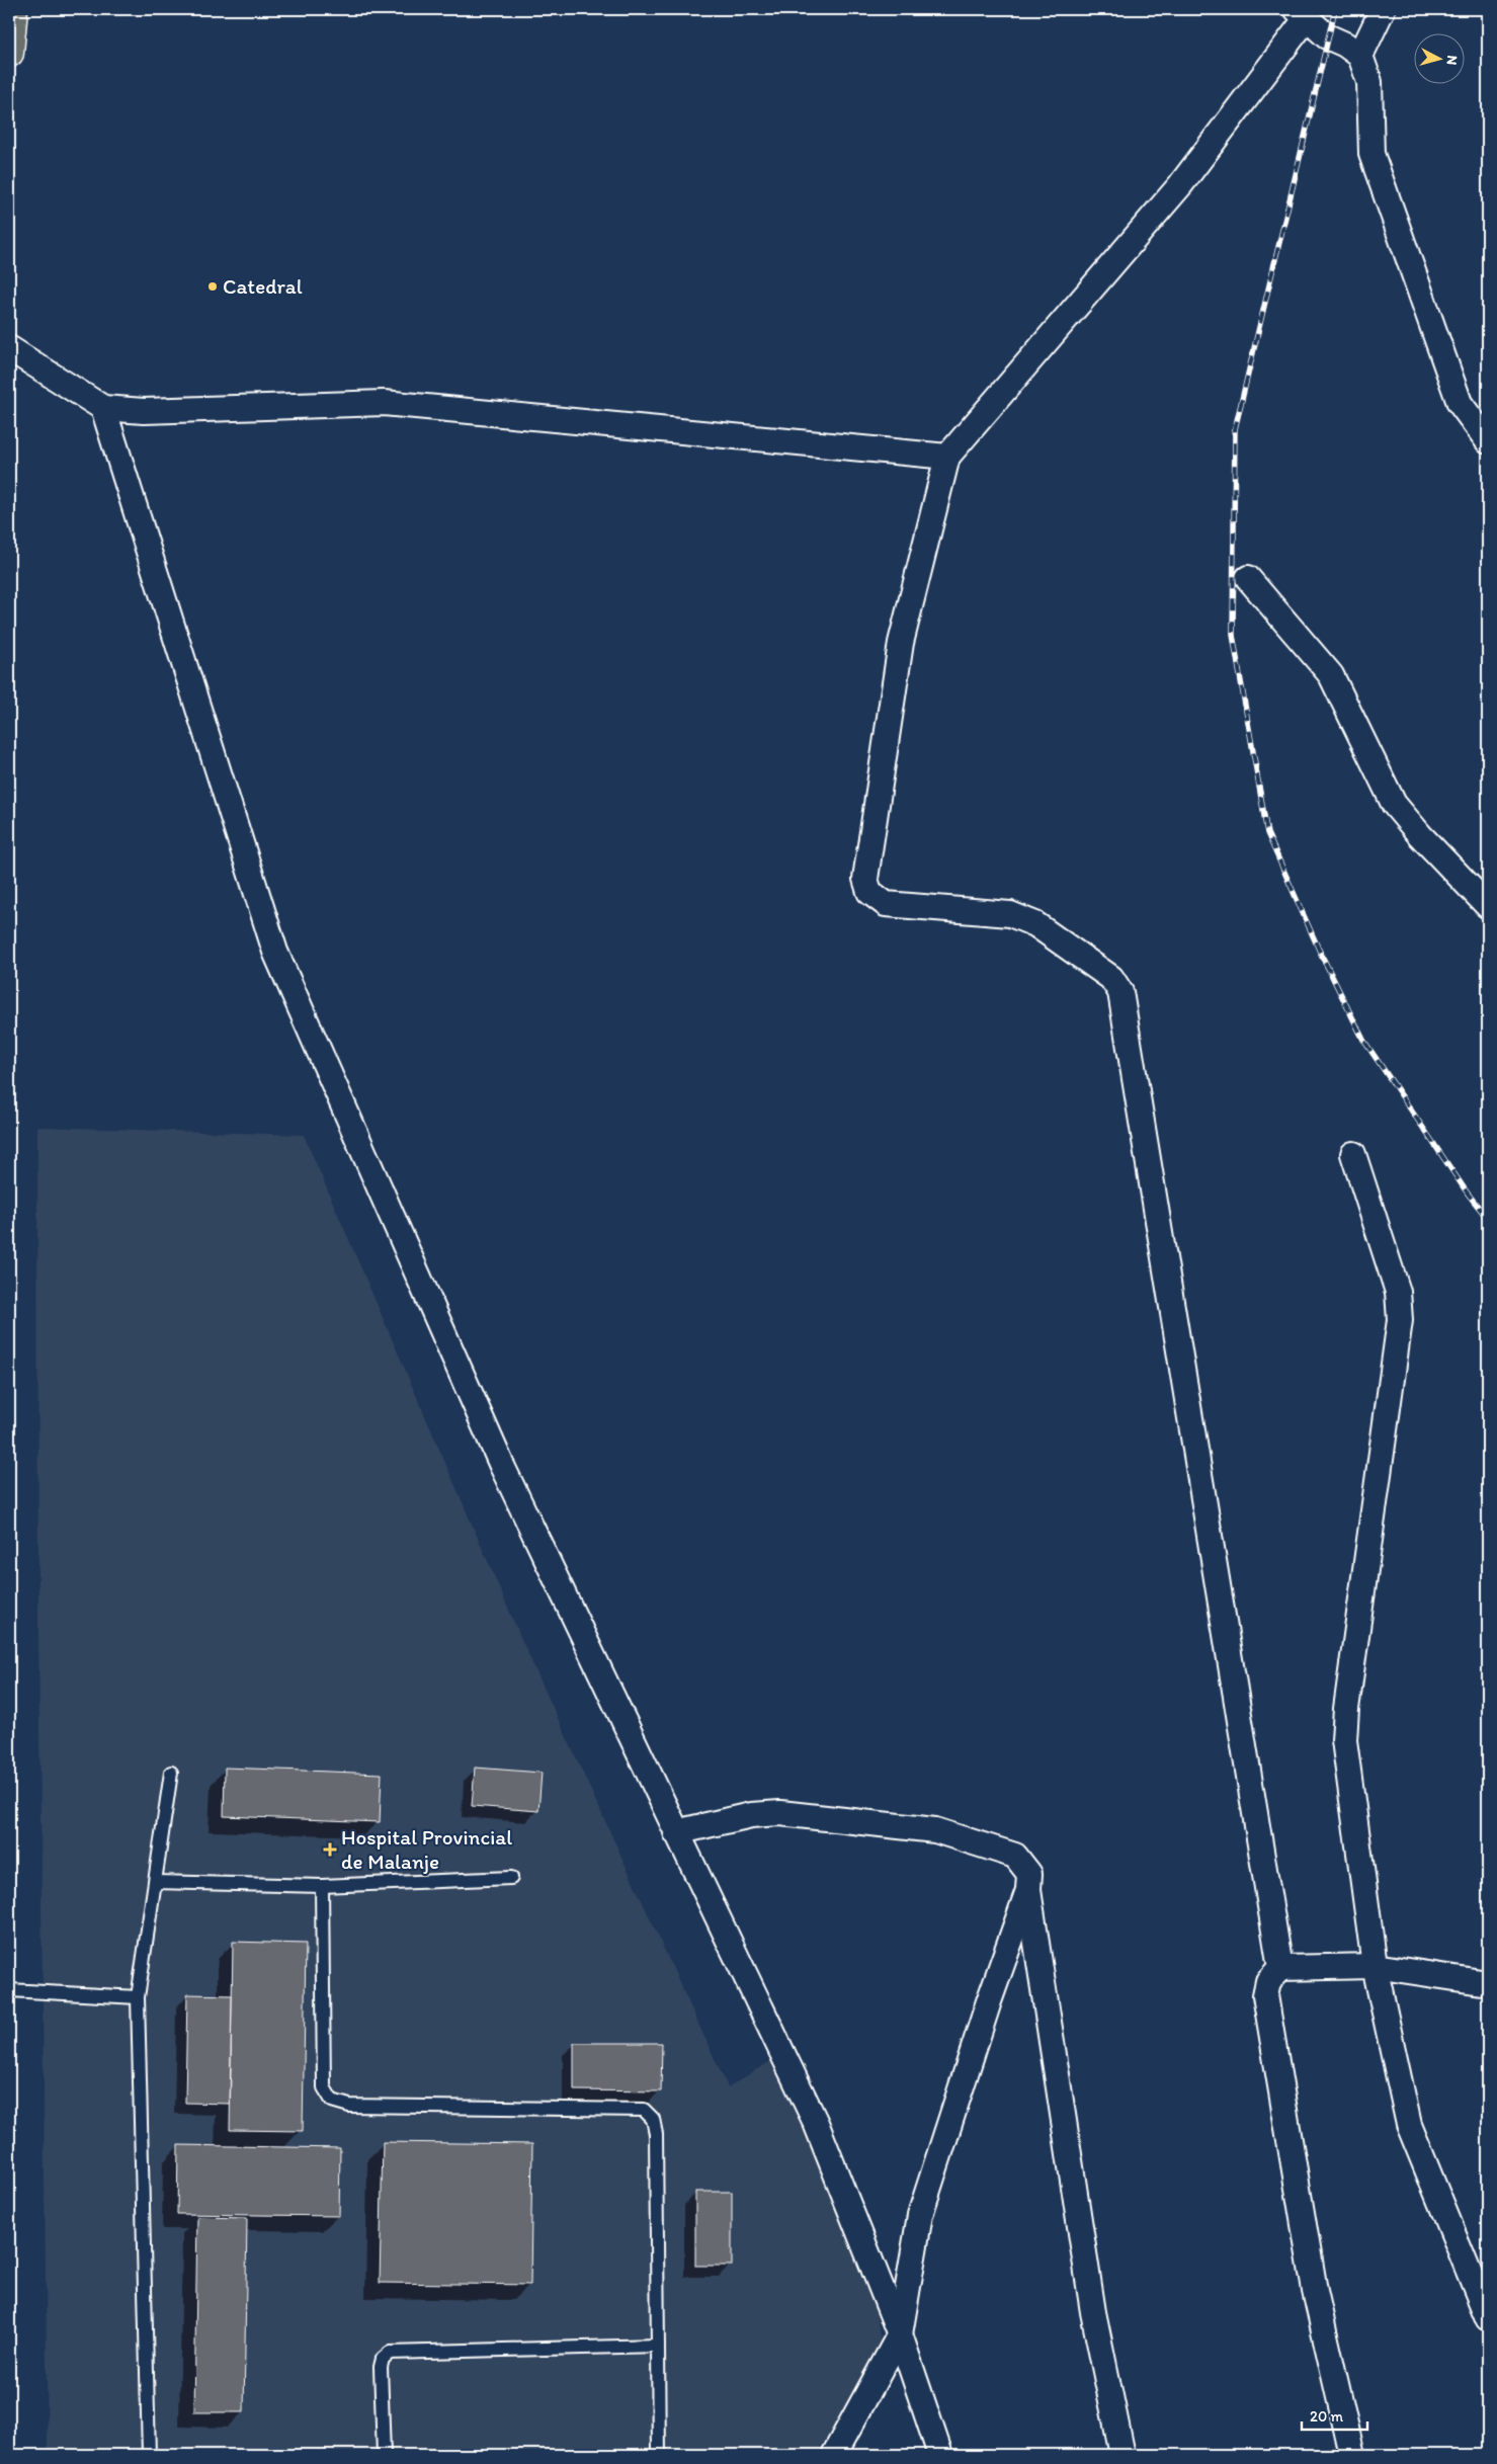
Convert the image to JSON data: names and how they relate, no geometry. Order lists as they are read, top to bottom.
{
  "places": {
    "other": ["Catedral"],
    "health": ["Hospital Provincial de Malanje"]
  },
  "scale_bar": "20 m",
  "north": "right"
}
